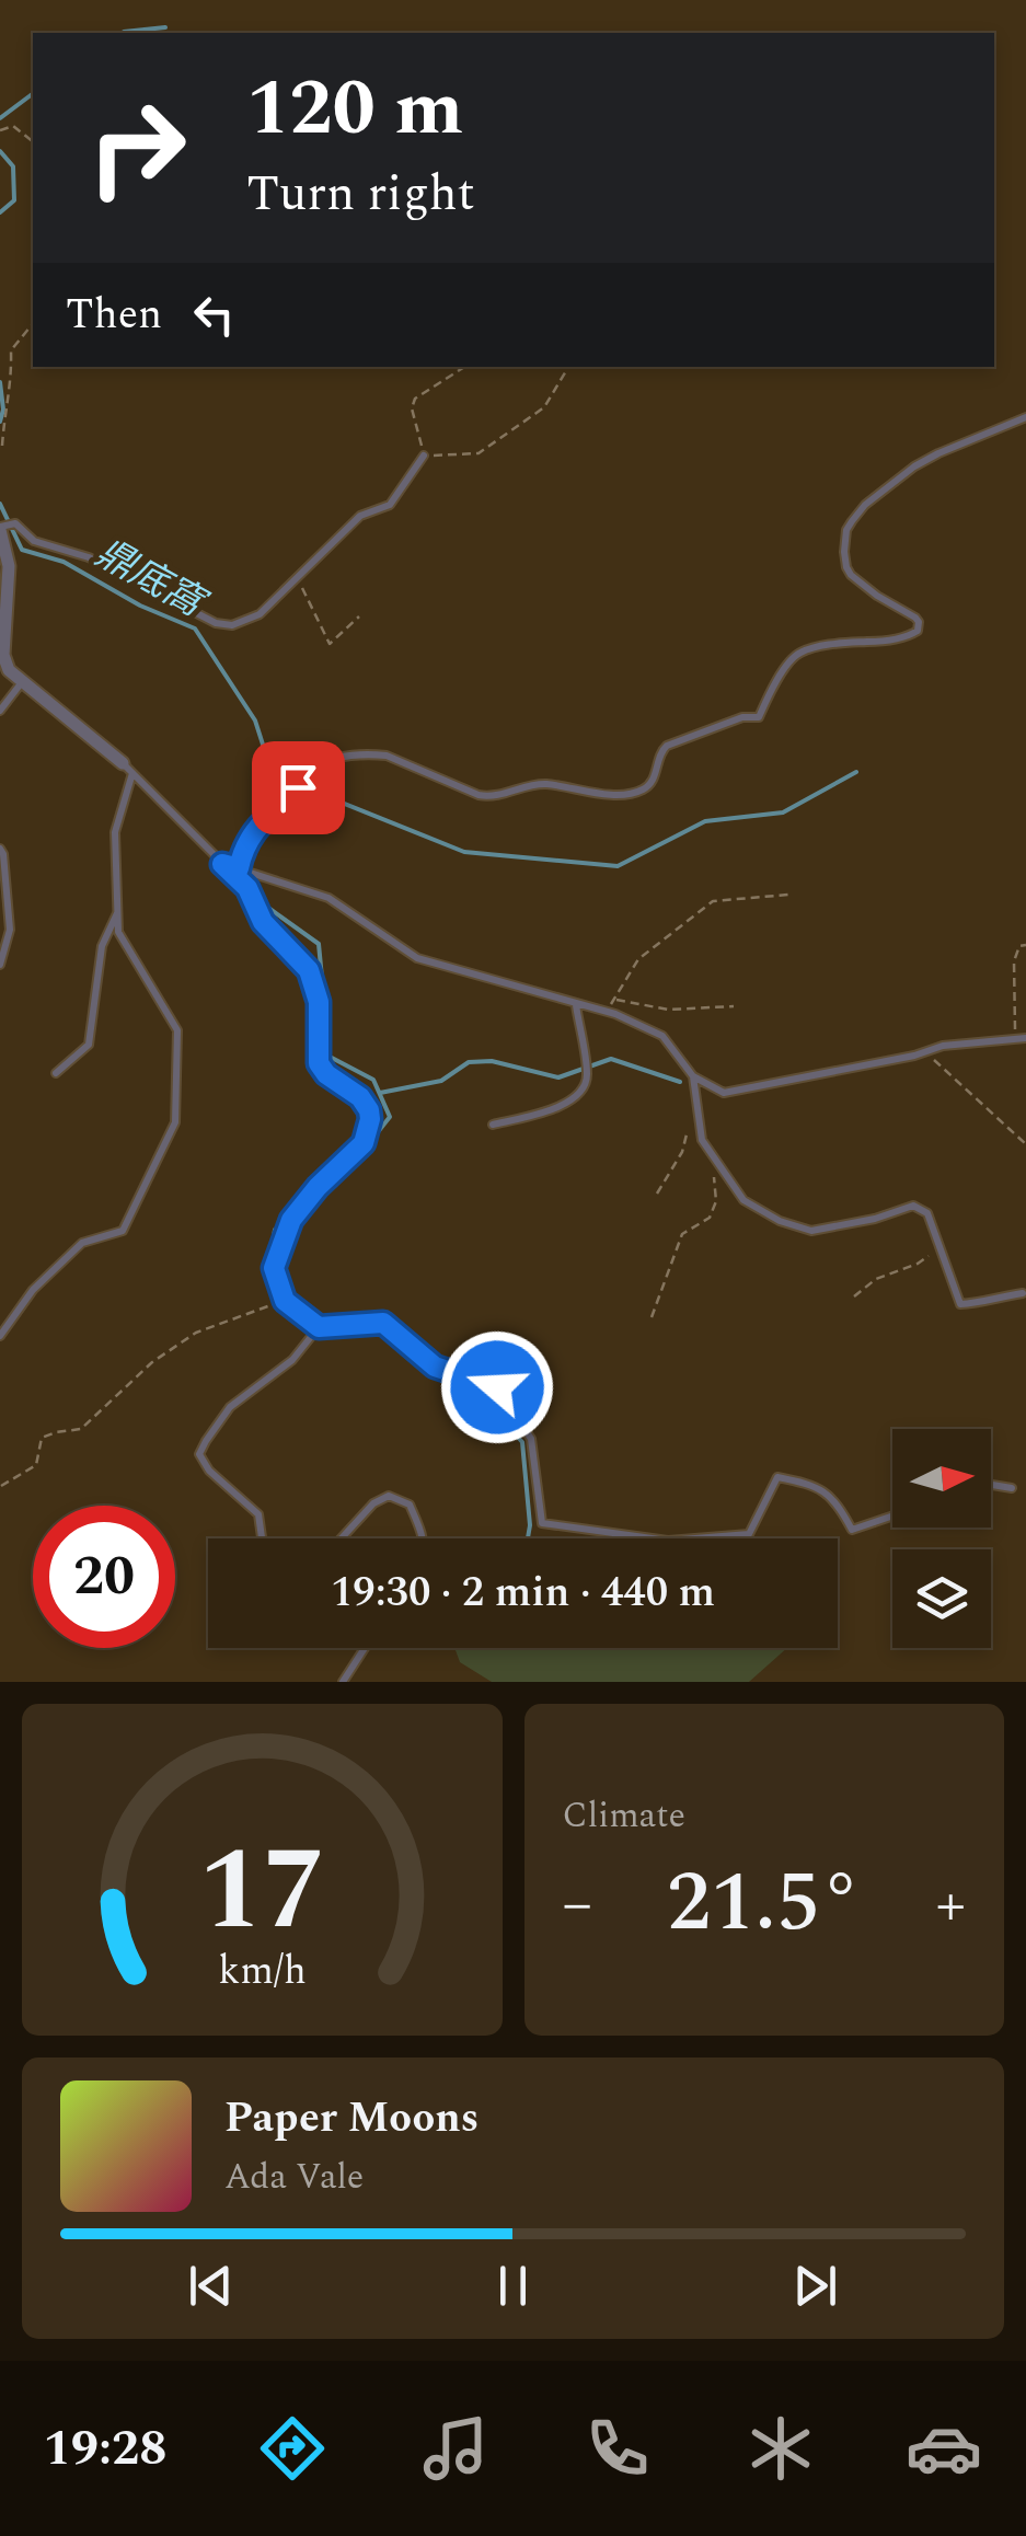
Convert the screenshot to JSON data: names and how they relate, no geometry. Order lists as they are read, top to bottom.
{
  "water": ["鼎底窩"],
  "north": "right",
  "page": {
    "turn": ["120 m", "Turn right"],
    "then": "Then",
    "limit": "20",
    "trip": "19:30 · 2 min · 440 m",
    "tile": "Climate",
    "heat": ["−", "21.5°", "+"],
    "song": ["Paper Moons", "Ada Vale"],
    "tabs": "19:28",
    "gauge": ["17", "km/h"]
  }
}
